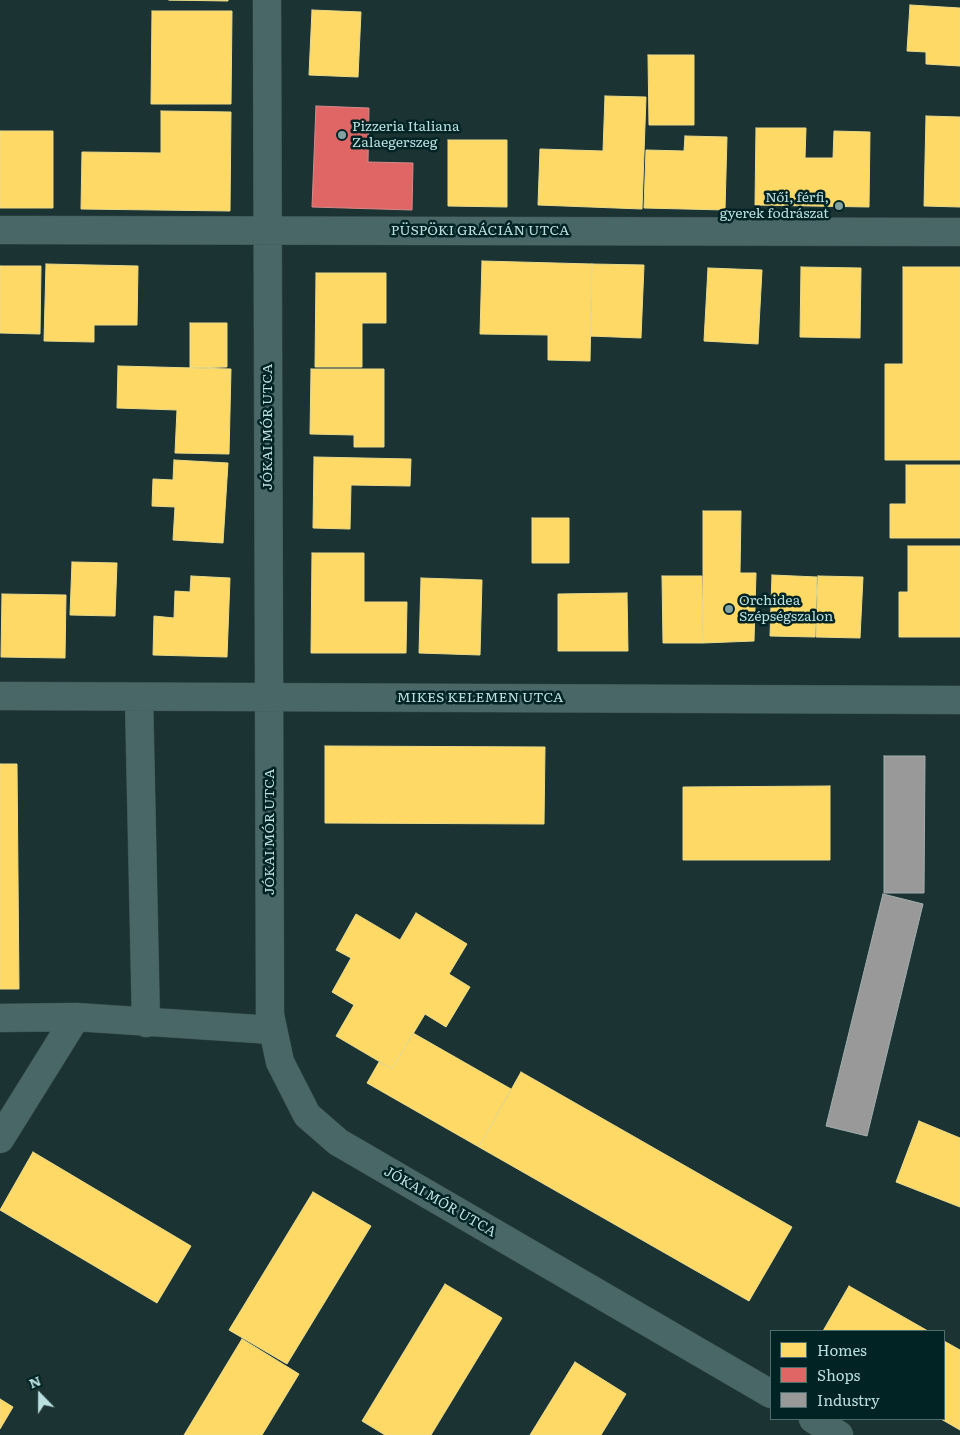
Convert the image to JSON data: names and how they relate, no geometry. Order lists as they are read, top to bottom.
{
  "streets": {
    "street": ["PÜSPÖKI GRÁCIÁN UTCA", "JÓKAI MÓR UTCA", "MIKES KELEMEN UTCA"]
  },
  "crossings": [
    ["PÜSPÖKI GRÁCIÁN UTCA", "JÓKAI MÓR UTCA"],
    ["JÓKAI MÓR UTCA", "MIKES KELEMEN UTCA"]
  ],
  "places": ["Pizzeria Italiana Zalaegerszeg", "Női, férfi, gyerek fodrászat", "Orchidea Szépségszalon"],
  "legend": ["Homes", "Shops", "Industry"],
  "north": "top"
}
